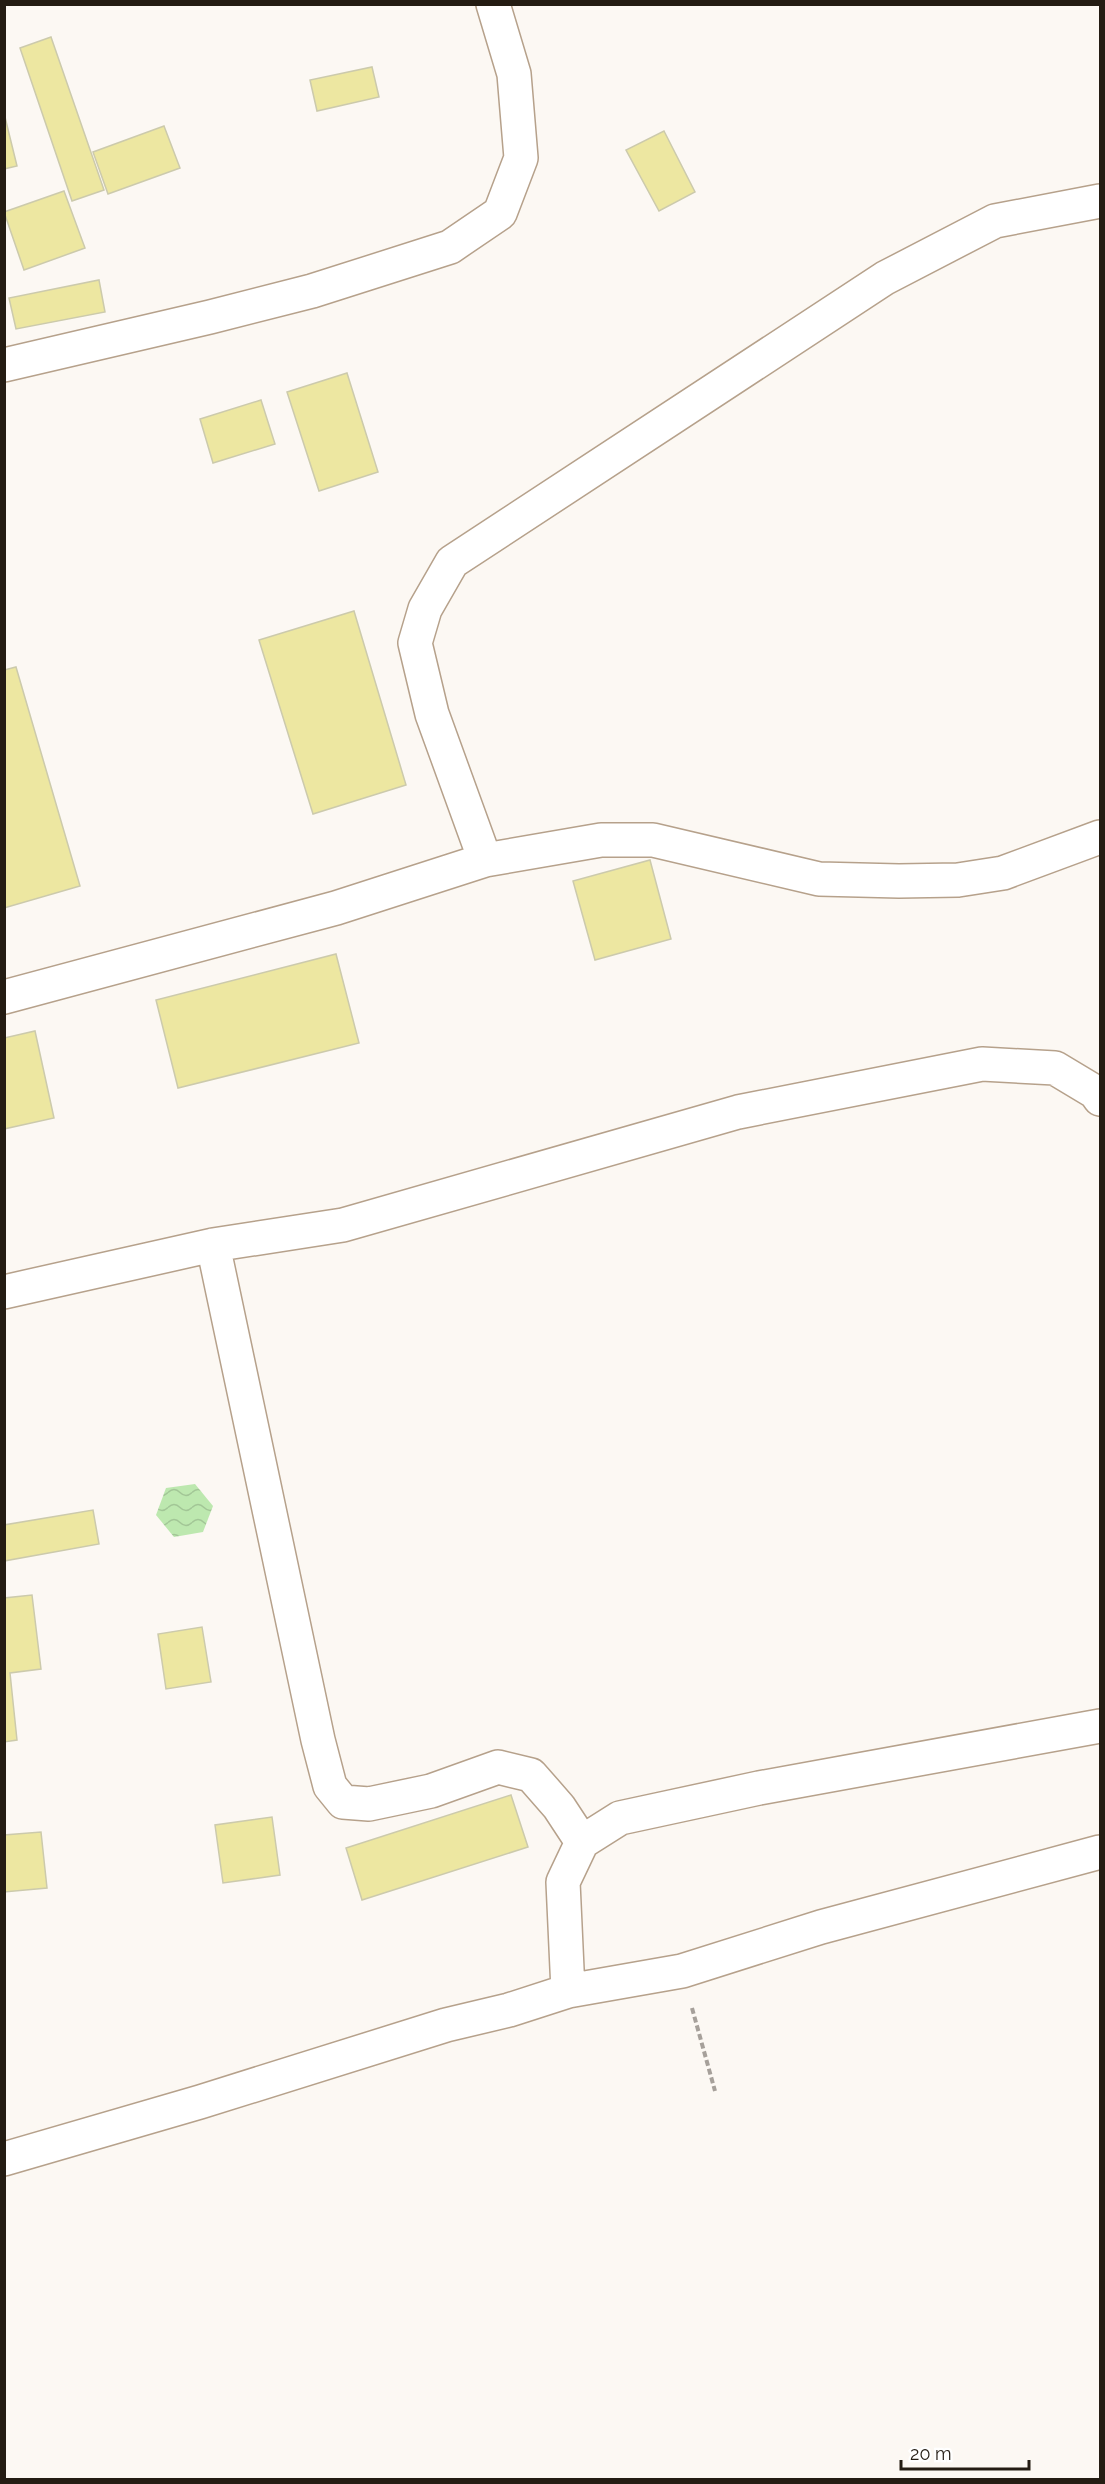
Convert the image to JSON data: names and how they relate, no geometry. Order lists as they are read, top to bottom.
{
  "scale_bar": "20 m"
}
